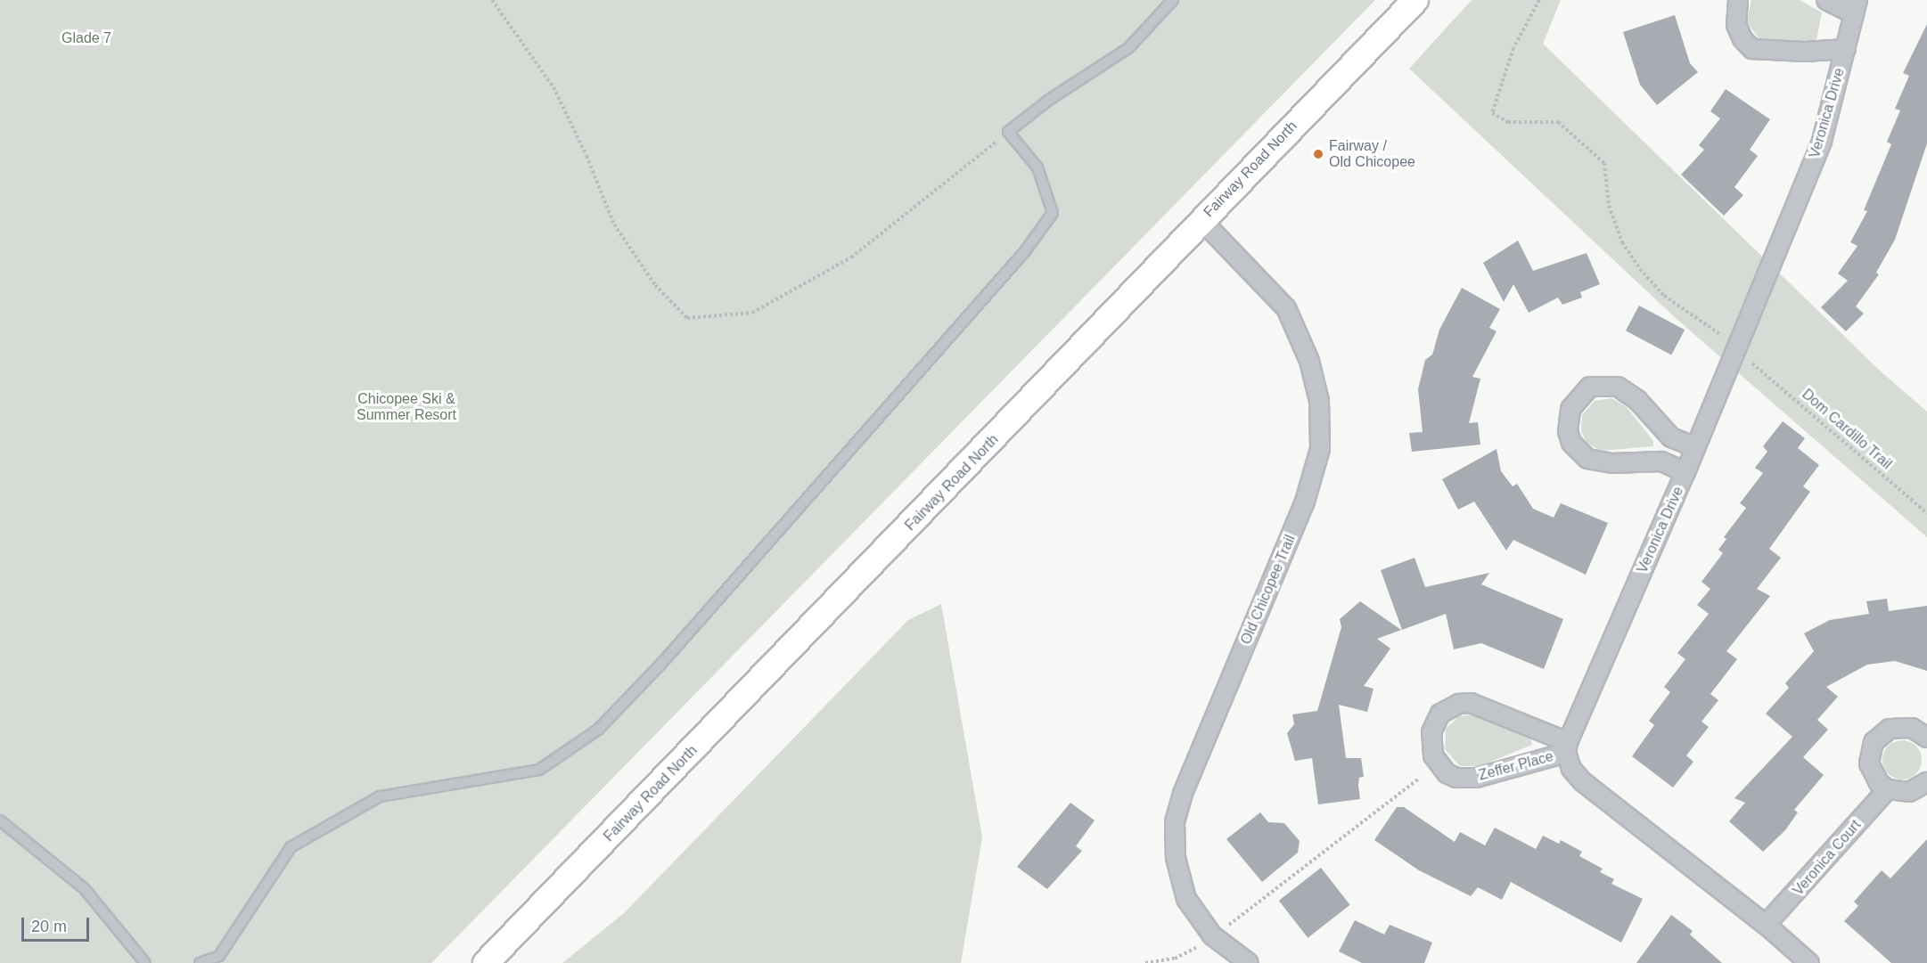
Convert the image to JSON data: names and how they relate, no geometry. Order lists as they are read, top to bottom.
{
  "streets": {
    "main road": ["Fairway Road North"],
    "street": [
      "Veronica Drive",
      "Old Chicopee Trail",
      "Zeffer Place",
      "Veronica Court"
    ],
    "path": ["Dom Cardillo Trail"]
  },
  "crossings": [
    ["Veronica Drive", "Zeffer Place"],
    ["Fairway Road North", "Old Chicopee Trail"]
  ],
  "parks": ["Glade 7", "Chicopee Ski & Summer Resort"],
  "places": ["Fairway / Old Chicopee"],
  "scale_bar": "20 m"
}
